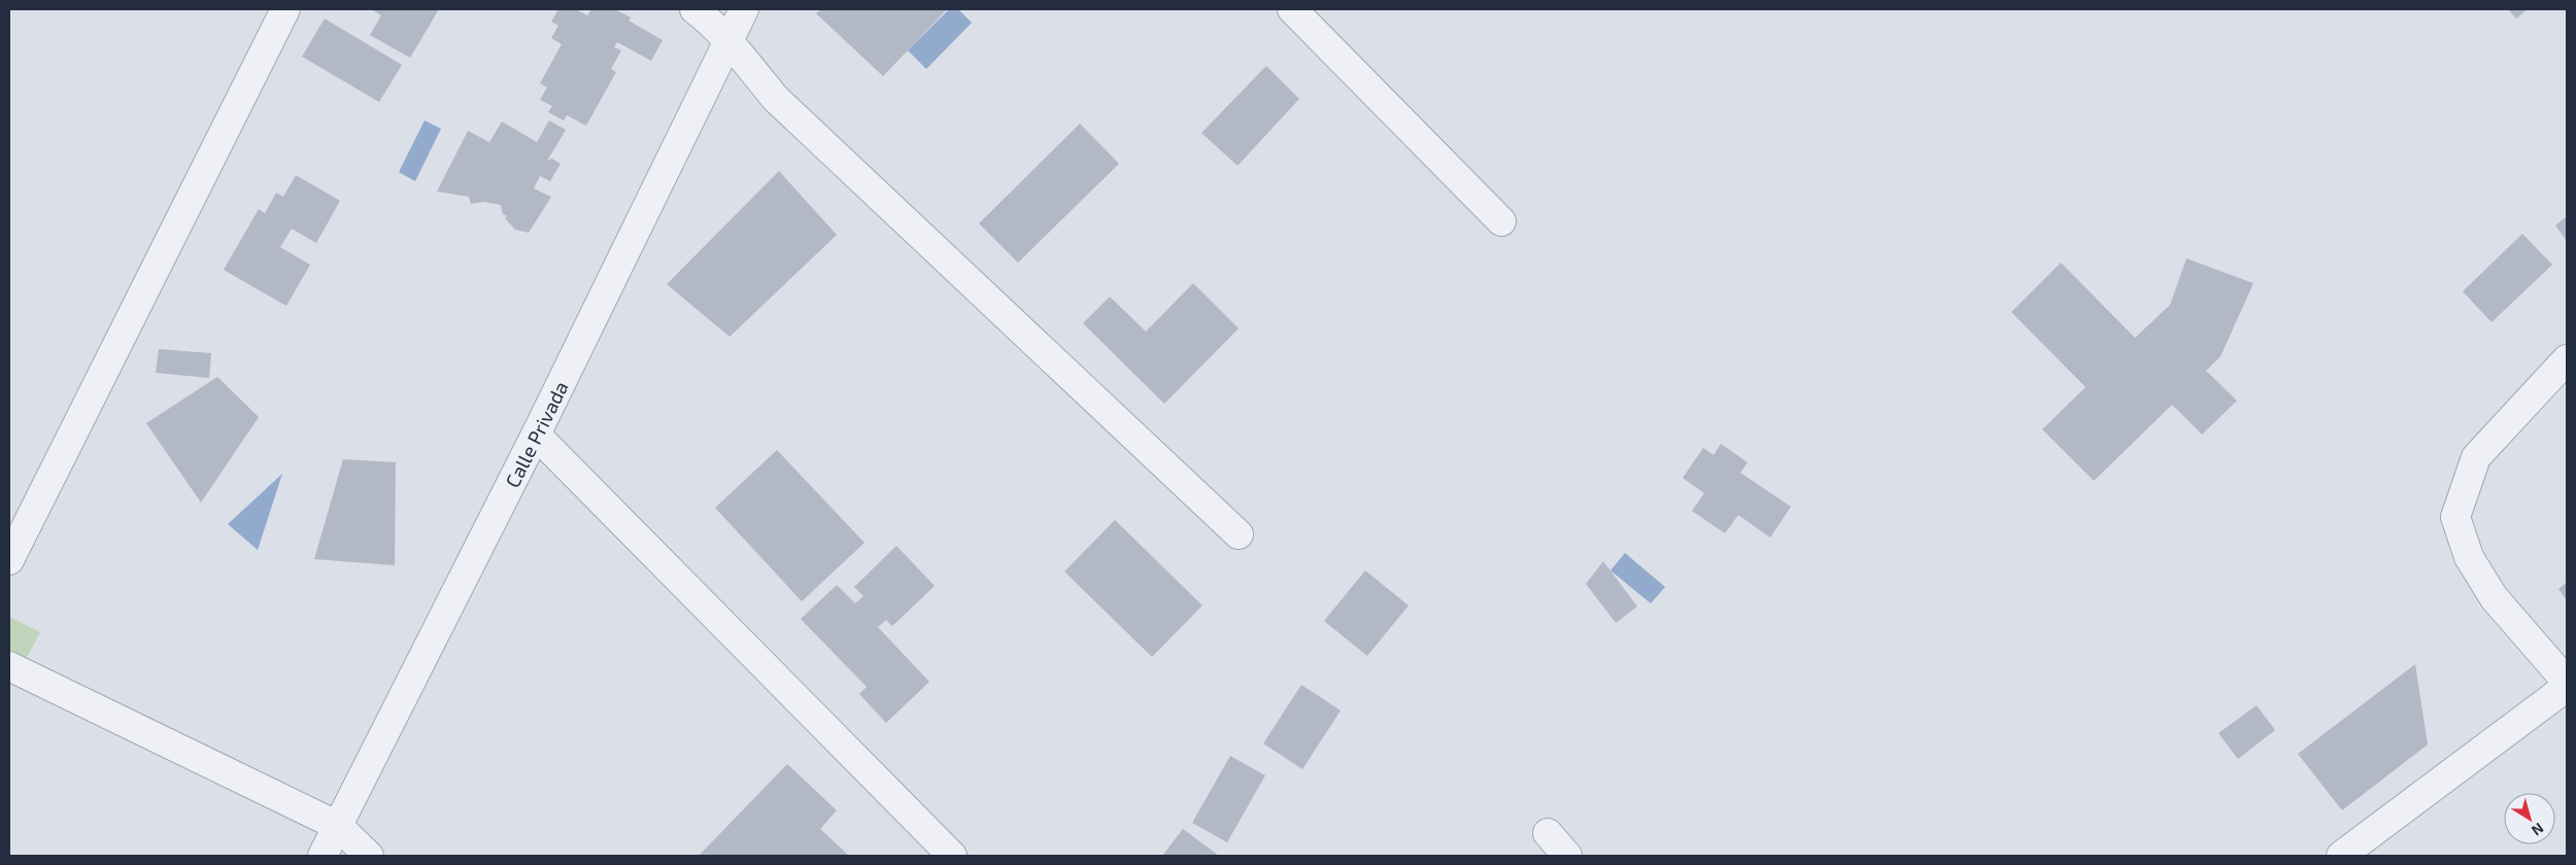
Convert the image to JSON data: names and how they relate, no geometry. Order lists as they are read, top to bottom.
{
  "streets": {
    "street": ["Calle Privada"]
  },
  "north": "bottom right"
}
